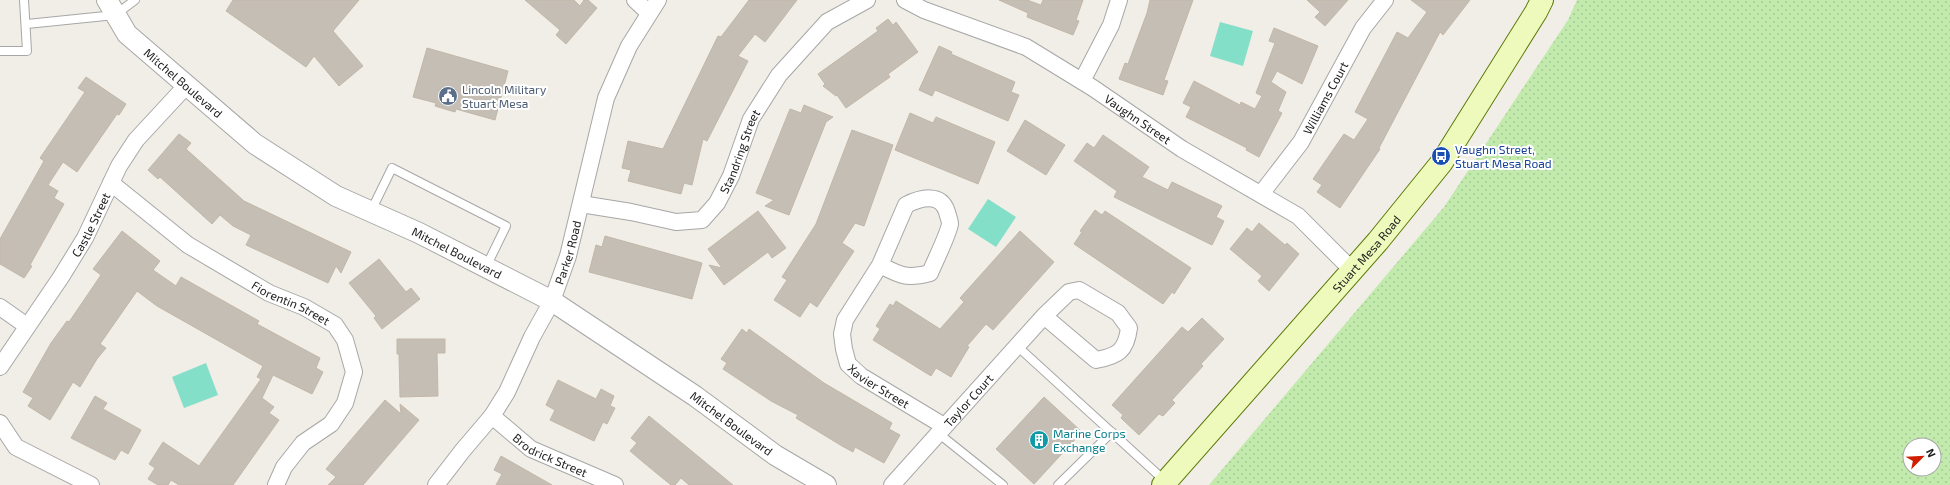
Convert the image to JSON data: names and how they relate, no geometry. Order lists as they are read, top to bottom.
{
  "streets": {
    "main road": ["Stuart Mesa Road"],
    "street": [
      "Mitchel Boulevard",
      "Williams Court",
      "Vaughn Street",
      "Standring Street",
      "Castle Street",
      "Parker Road",
      "Fiorentin Street",
      "Xavier Street",
      "Taylor Court",
      "Brodrick Street"
    ]
  },
  "crossings": [
    ["Mitchel Boulevard", "Castle Street"],
    ["Mitchel Boulevard", "Parker Road"],
    ["Williams Court", "Vaughn Street"],
    ["Vaughn Street", "Stuart Mesa Road"],
    ["Standring Street", "Parker Road"],
    ["Castle Street", "Fiorentin Street"],
    ["Parker Road", "Brodrick Street"],
    ["Xavier Street", "Taylor Court"]
  ],
  "places": {
    "public building": ["Lincoln Military Stuart Mesa"],
    "bus stop": ["Vaughn Street, Stuart Mesa Road"],
    "building": ["Marine Corps Exchange"]
  },
  "north": "top right"
}
